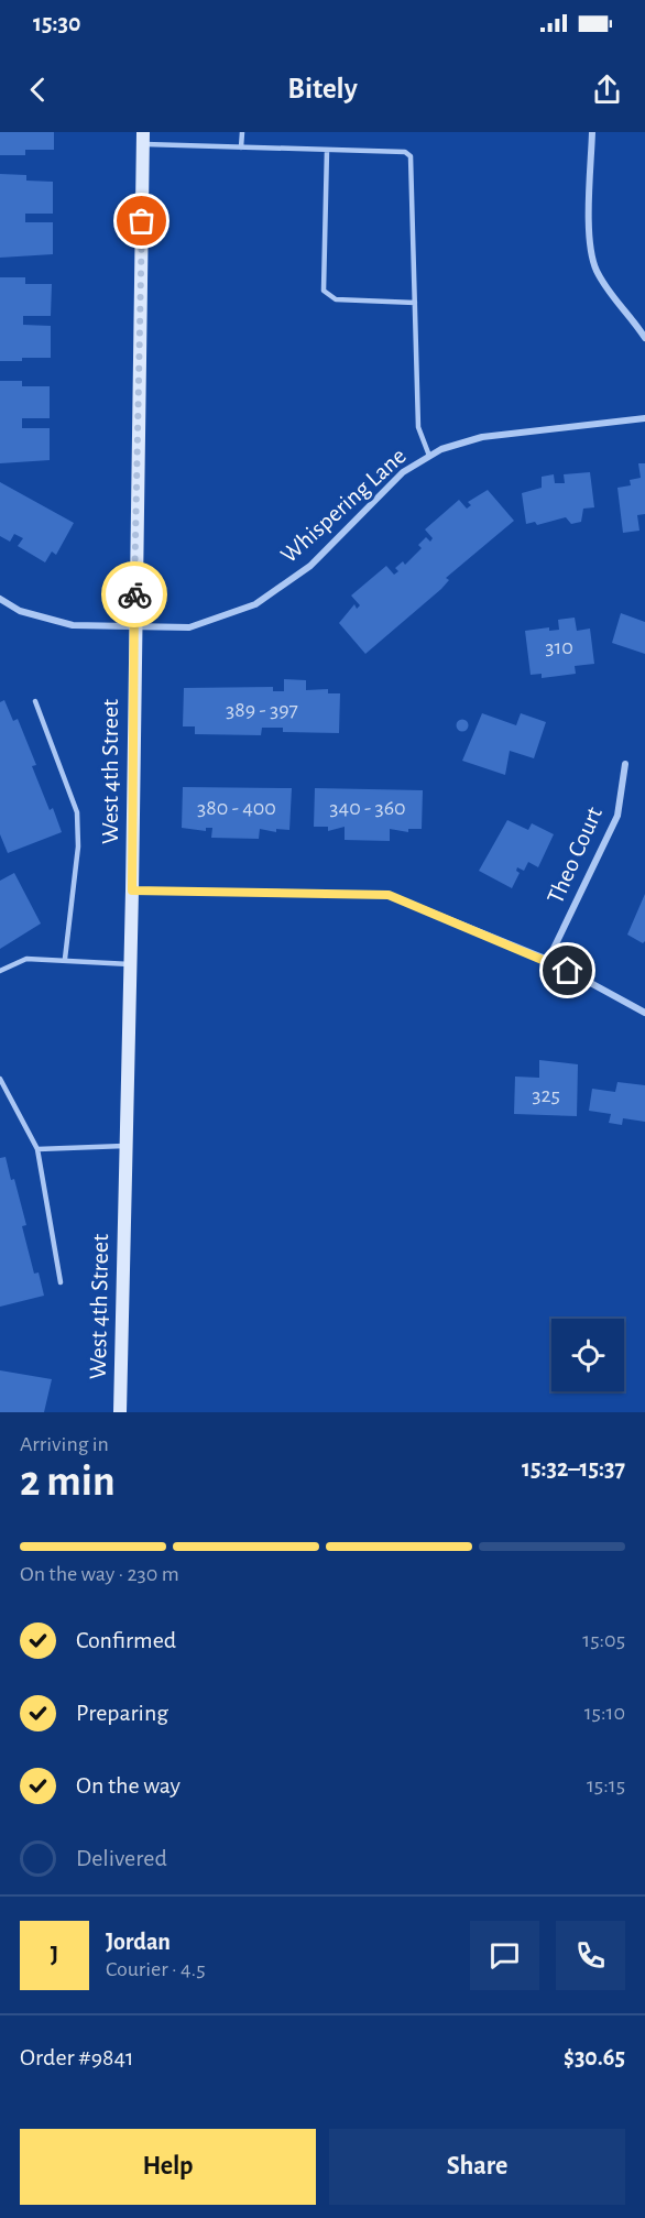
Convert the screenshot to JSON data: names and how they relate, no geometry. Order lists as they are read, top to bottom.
{
  "streets": {
    "street": ["Whispering Lane", "West 4th Street", "Theo Court"]
  },
  "crossings": [
    ["Whispering Lane", "West 4th Street"]
  ],
  "house_numbers": [
    "310",
    "389 - 397",
    "380 - 400",
    "340 - 360",
    "325"
  ],
  "page": {
    "status": "15:30",
    "header": "Bitely",
    "heading": ["2 min", "Arriving in", "15:32–15:37"],
    "panel": [
      "Jordan",
      "Courier · 4.5",
      "Order #9841",
      "$30.65"
    ],
    "bar": "On the way · 230 m",
    "list": [
      ["Confirmed", "15:05"],
      ["Preparing", "15:10"],
      ["On the way", "15:15"],
      "Delivered"
    ],
    "round": "J",
    "buttons": ["Help", "Share"]
  }
}
